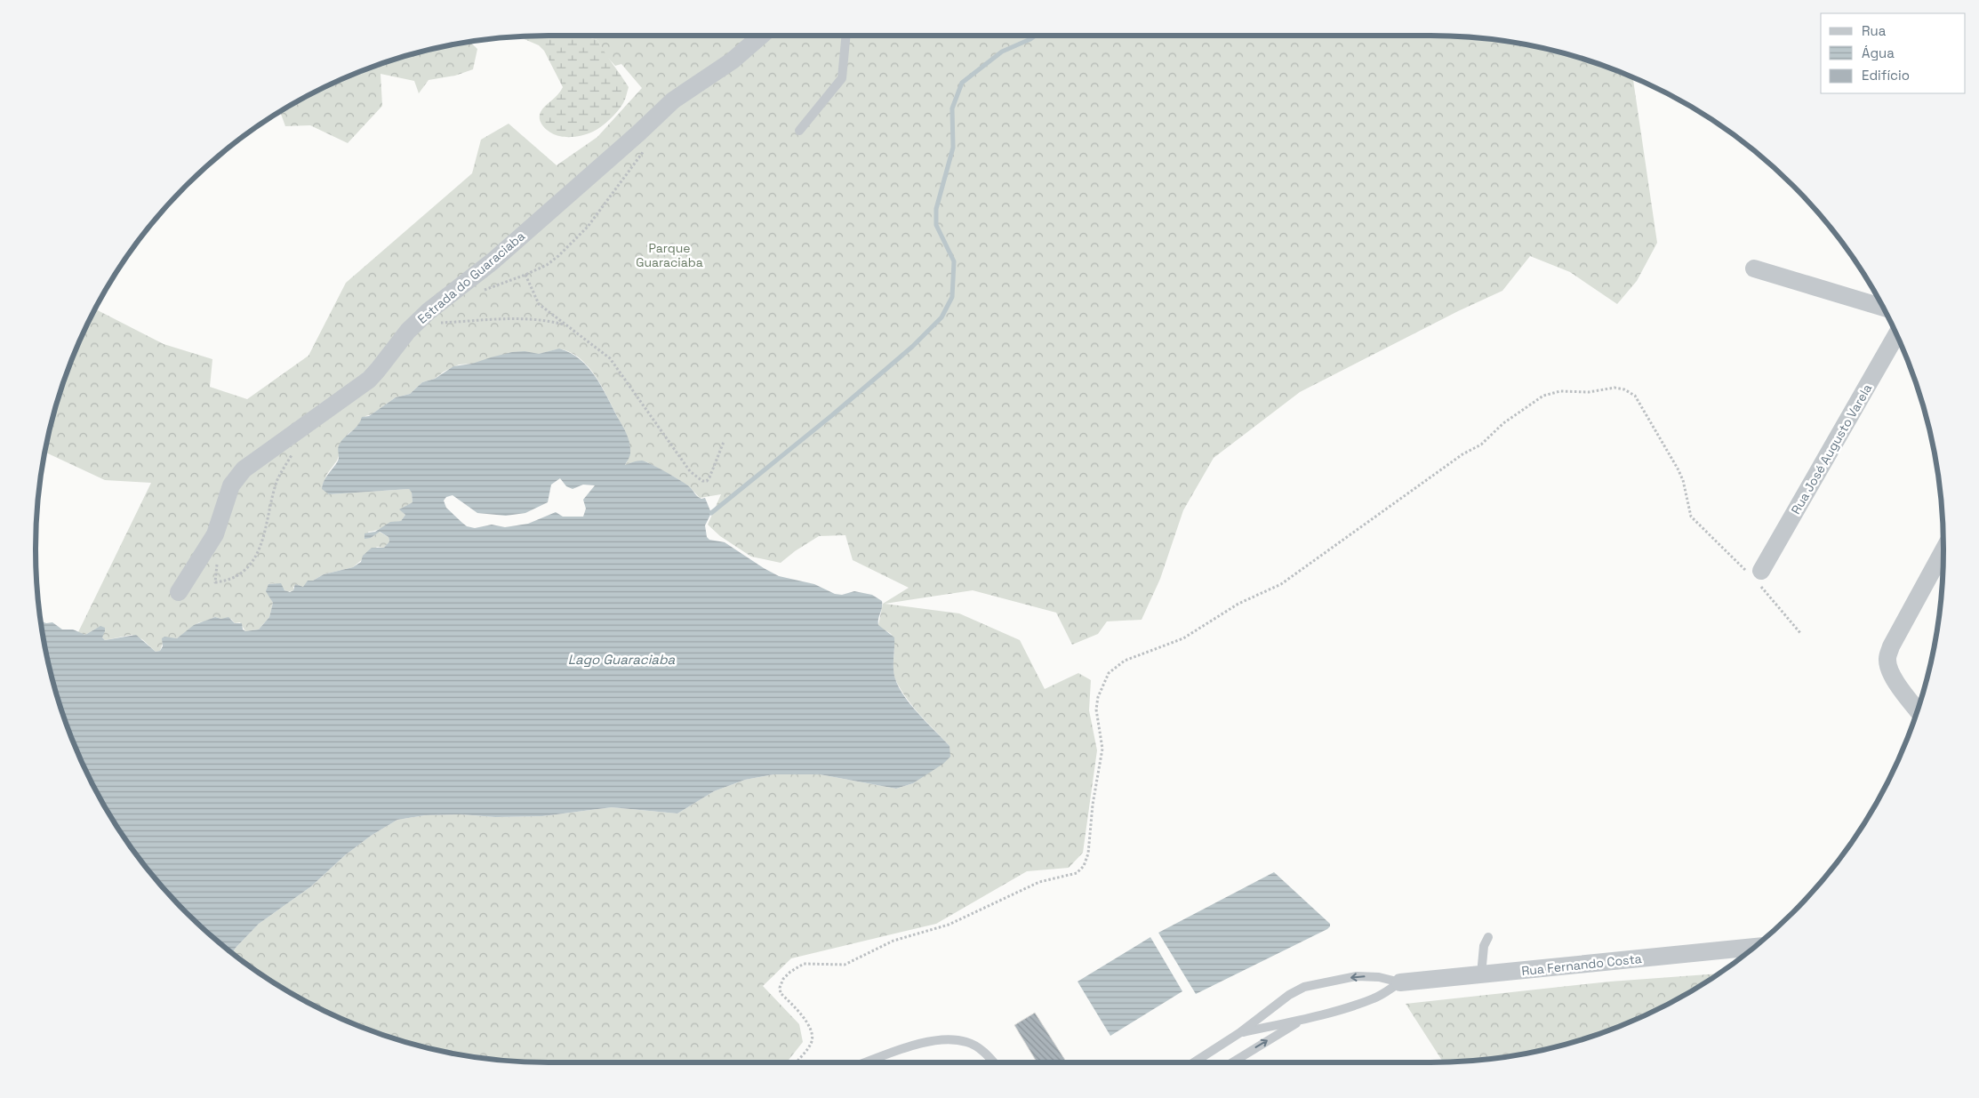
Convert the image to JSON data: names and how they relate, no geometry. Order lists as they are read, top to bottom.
{
  "streets": {
    "street": ["Estrada do Guaraciaba", "Rua José Augusto Varela", "Rua Fernando Costa"]
  },
  "water": ["Lago Guaraciaba"],
  "parks": ["Parque Guaraciaba"],
  "legend": ["Rua", "Água", "Edifício"]
}
